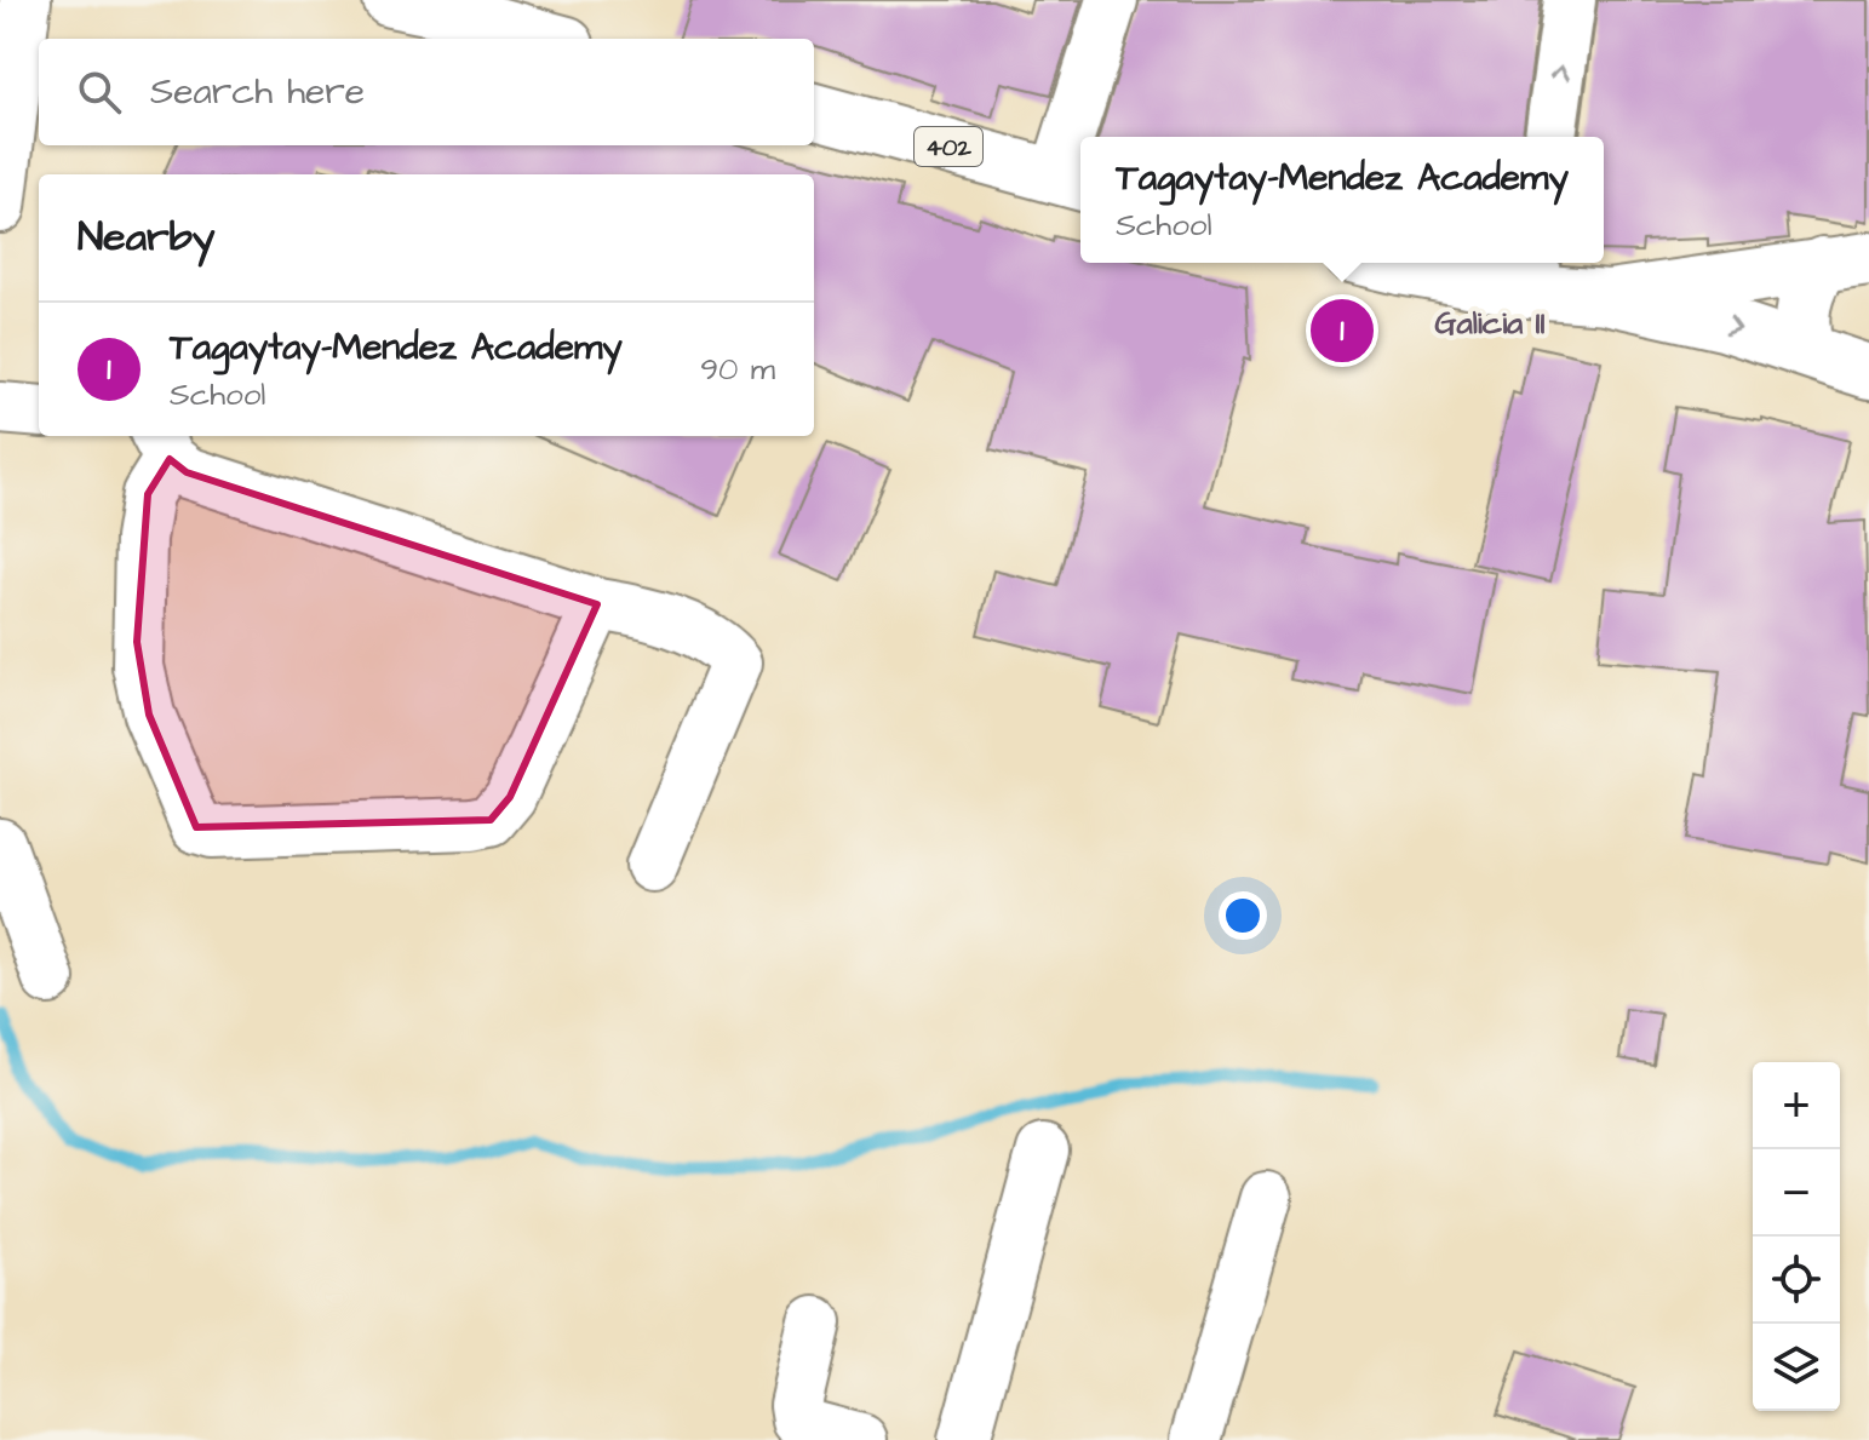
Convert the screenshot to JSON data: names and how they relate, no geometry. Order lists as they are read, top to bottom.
{
  "streets": {
    "main road": ["402"]
  },
  "districts": ["Galicia II"],
  "page": {
    "search": "Search here",
    "popup": ["Tagaytay-Mendez Academy", "School"],
    "heading": "Nearby",
    "pins": "1",
    "list": [
      {
        "mark": "1",
        "name": "Tagaytay-Mendez Academy",
        "note": "School",
        "value": "90 m"
      }
    ],
    "map_buttons": ["+", "−"]
  }
}
